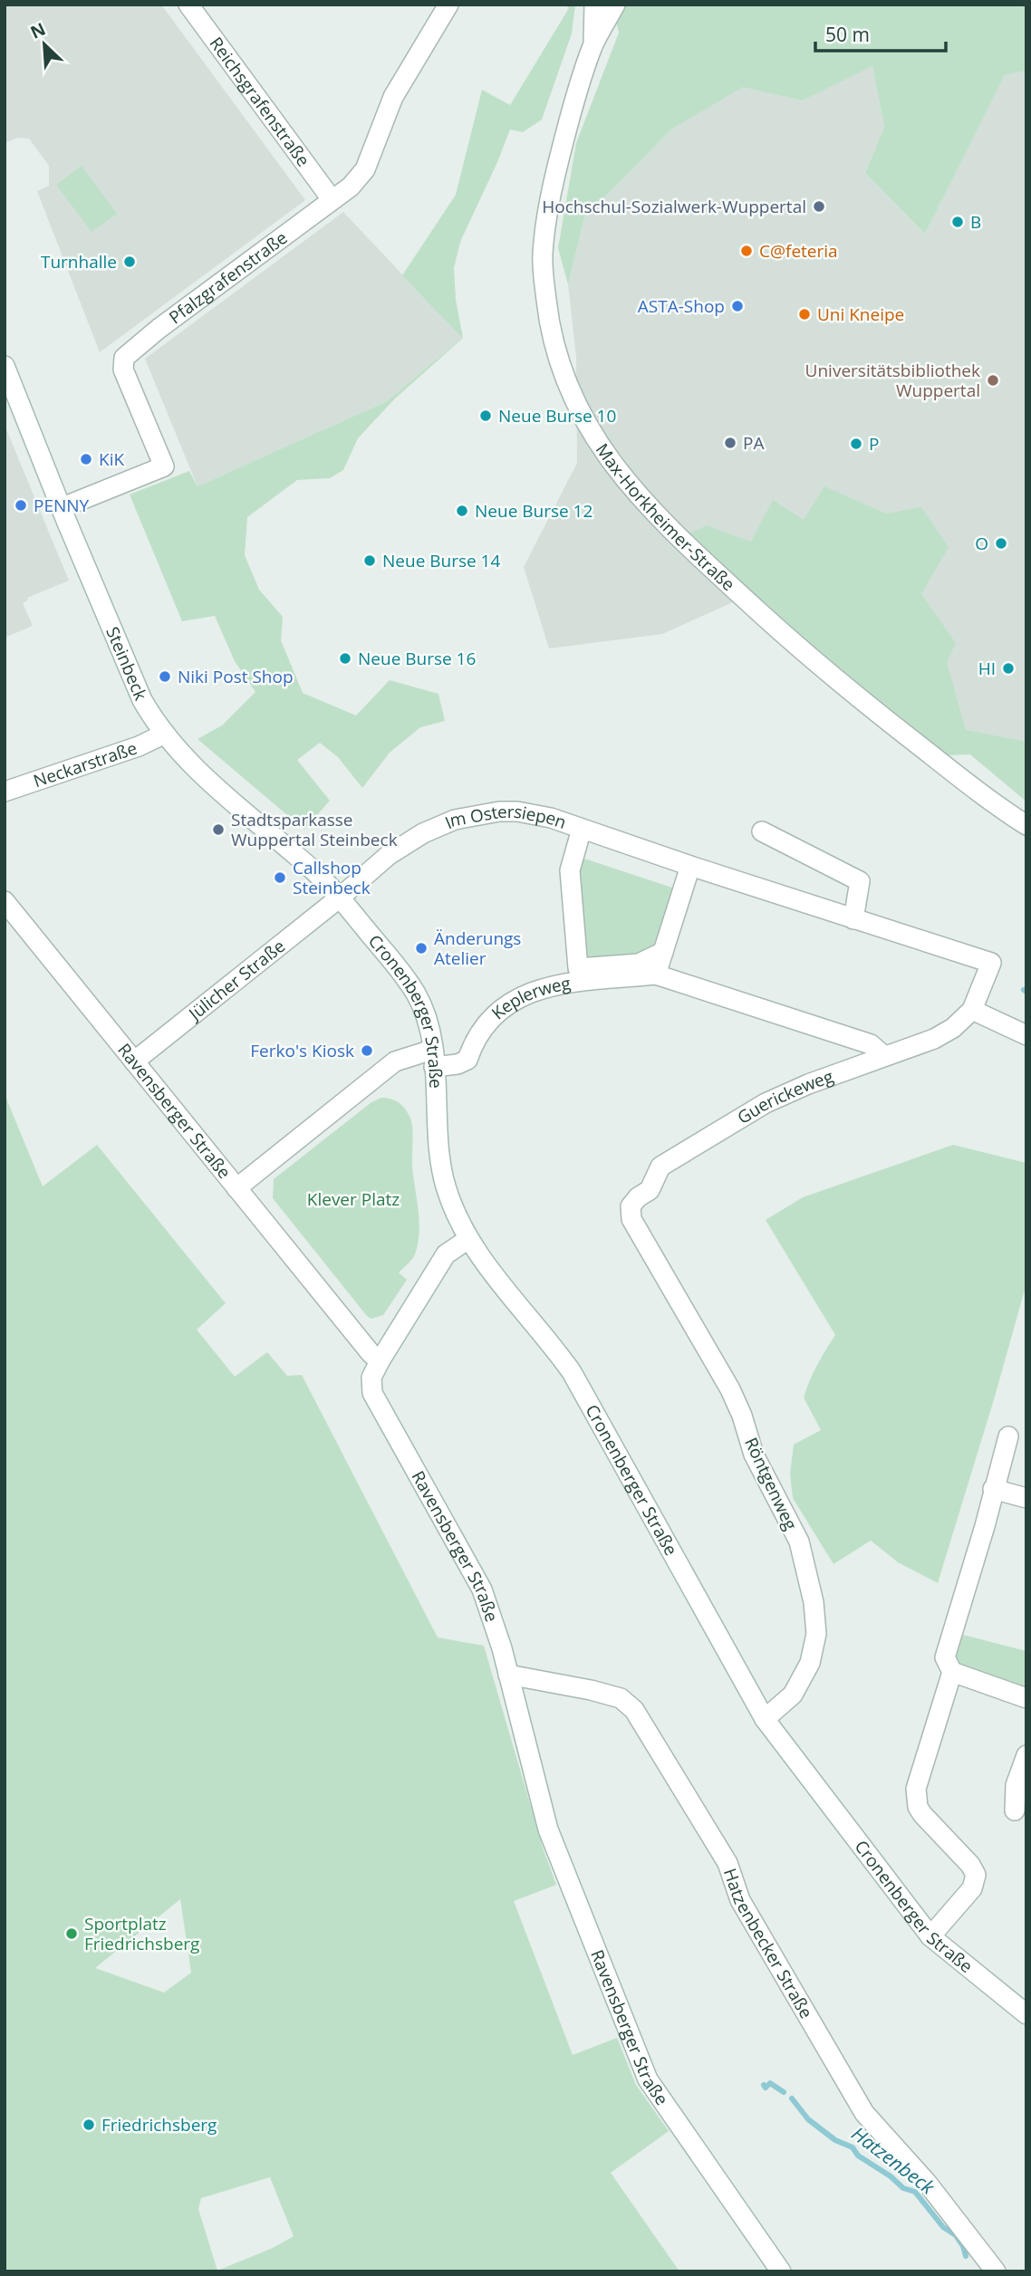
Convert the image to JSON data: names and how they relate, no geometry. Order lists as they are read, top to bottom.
{
  "streets": {
    "street": [
      "Reichsgrafenstraße",
      "Pfalzgrafenstraße",
      "Max-Horkheimer-Straße",
      "Steinbeck",
      "Neckarstraße",
      "Im Ostersiepen",
      "Jülicher Straße",
      "Keplerweg",
      "Cronenberger Straße",
      "Guerickeweg",
      "Ravensberger Straße",
      "Röntgenweg",
      "Hatzenbecker Straße"
    ]
  },
  "crossings": [
    ["Reichsgrafenstraße", "Pfalzgrafenstraße"],
    ["Pfalzgrafenstraße", "Steinbeck"],
    ["Steinbeck", "Neckarstraße"],
    ["Steinbeck", "Im Ostersiepen"],
    ["Steinbeck", "Jülicher Straße"],
    ["Steinbeck", "Cronenberger Straße"],
    ["Im Ostersiepen", "Jülicher Straße"],
    ["Im Ostersiepen", "Cronenberger Straße"],
    ["Im Ostersiepen", "Guerickeweg"],
    ["Jülicher Straße", "Cronenberger Straße"],
    ["Jülicher Straße", "Ravensberger Straße"],
    ["Keplerweg", "Cronenberger Straße"],
    ["Cronenberger Straße", "Röntgenweg"],
    ["Guerickeweg", "Röntgenweg"],
    ["Ravensberger Straße", "Hatzenbecker Straße"]
  ],
  "water": ["Hatzenbeck"],
  "parks": ["Klever Platz"],
  "places": [
    "Hochschul-Sozialwerk-Wuppertal",
    "B",
    "C@feteria",
    "Turnhalle",
    "ASTA-Shop",
    "Uni Kneipe",
    "Universitätsbibliothek Wuppertal",
    "Neue Burse 10",
    "PA",
    "P",
    "KiK",
    "PENNY",
    "Neue Burse 12",
    "O",
    "Neue Burse 14",
    "Neue Burse 16",
    "HI",
    "Niki Post Shop",
    "Stadtsparkasse Wuppertal Steinbeck",
    "Callshop Steinbeck",
    "Änderungs Atelier",
    "Ferko's Kiosk",
    "Sportplatz Friedrichsberg",
    "Friedrichsberg"
  ],
  "scale_bar": "50 m",
  "north": "top left"
}
